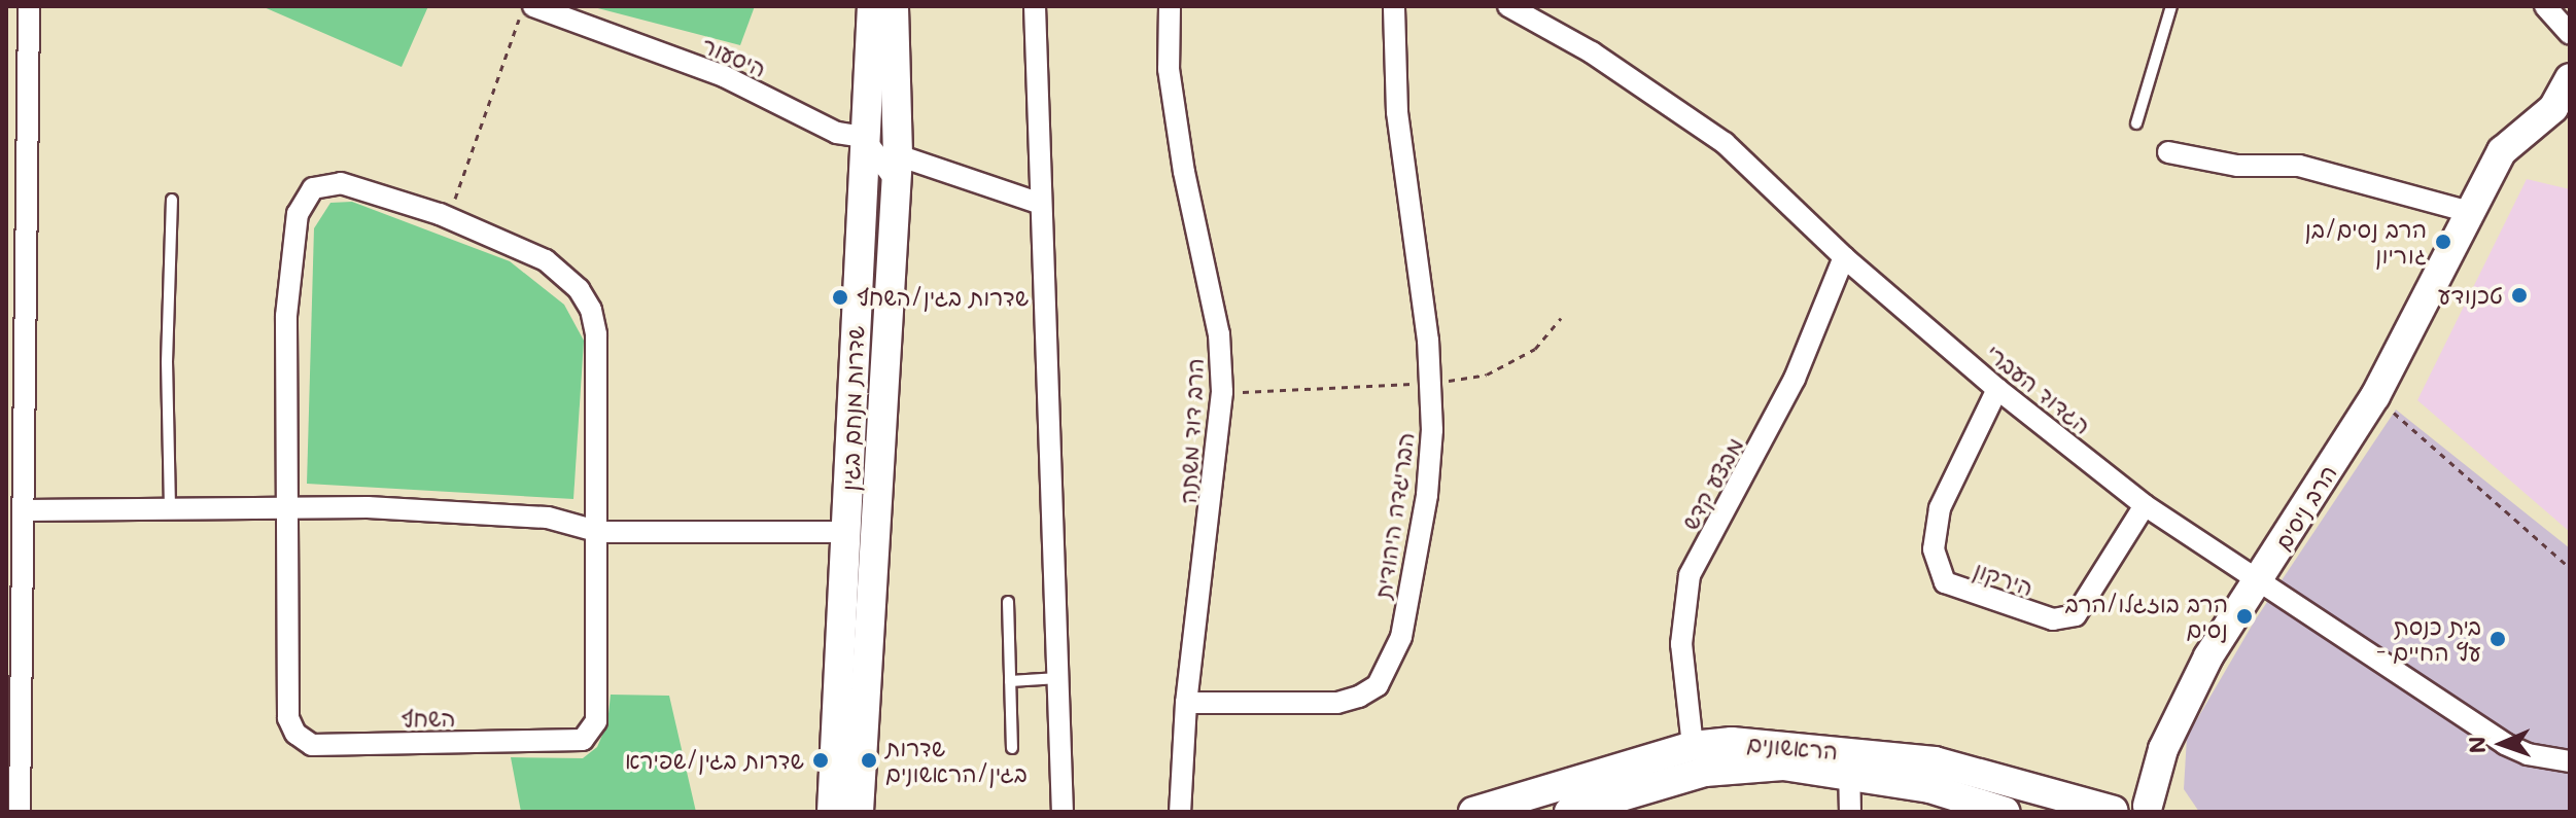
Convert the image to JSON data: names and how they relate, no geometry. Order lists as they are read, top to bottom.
{
  "streets": {
    "street": [
      "היסעור",
      "הגדוד העברי",
      "שדרות מנחם בגין",
      "הרב דוד משתה",
      "מבצע קדש",
      "הרב ניסים",
      "הבריגדה היהודית",
      "הירקון",
      "השחף",
      "הראשונים"
    ]
  },
  "crossings": [
    ["היסעור", "שדרות מנחם בגין"],
    ["הגדוד העברי", "מבצע קדש"],
    ["הגדוד העברי", "הרב ניסים"],
    ["הגדוד העברי", "הירקון"],
    ["הרב דוד משתה", "הבריגדה היהודית"],
    ["מבצע קדש", "הראשונים"]
  ],
  "places": [
    "הרב נסים/בן גוריון",
    "טכנודע",
    "שדרות בגין/השחף",
    "הרב בוזגלו/הרב נסים",
    "בית כנסת - עץ החיים",
    "שדרות בגין/שפירא",
    "שדרות בגין/הראשונים"
  ],
  "north": "left"
}
